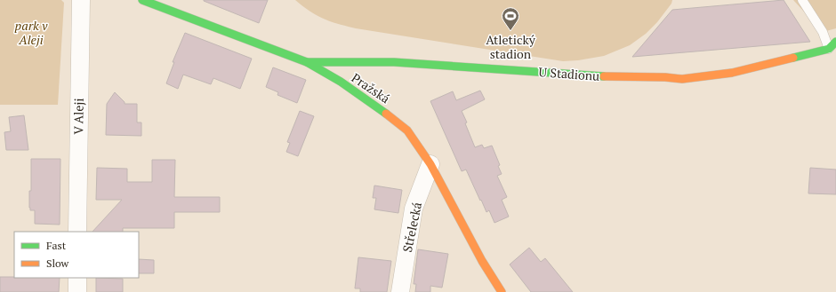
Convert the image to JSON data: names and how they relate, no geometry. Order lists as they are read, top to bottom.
{
  "streets": {
    "street": [
      "U Stadionu",
      "Pražská",
      "V Aleji",
      "Střelecká"
    ]
  },
  "crossings": [
    ["U Stadionu", "Pražská"],
    ["Pražská", "Střelecká"]
  ],
  "parks": ["park v Aleji"],
  "places": {
    "sports": ["Atletický stadion"]
  },
  "legend": ["Fast", "Slow"]
}
